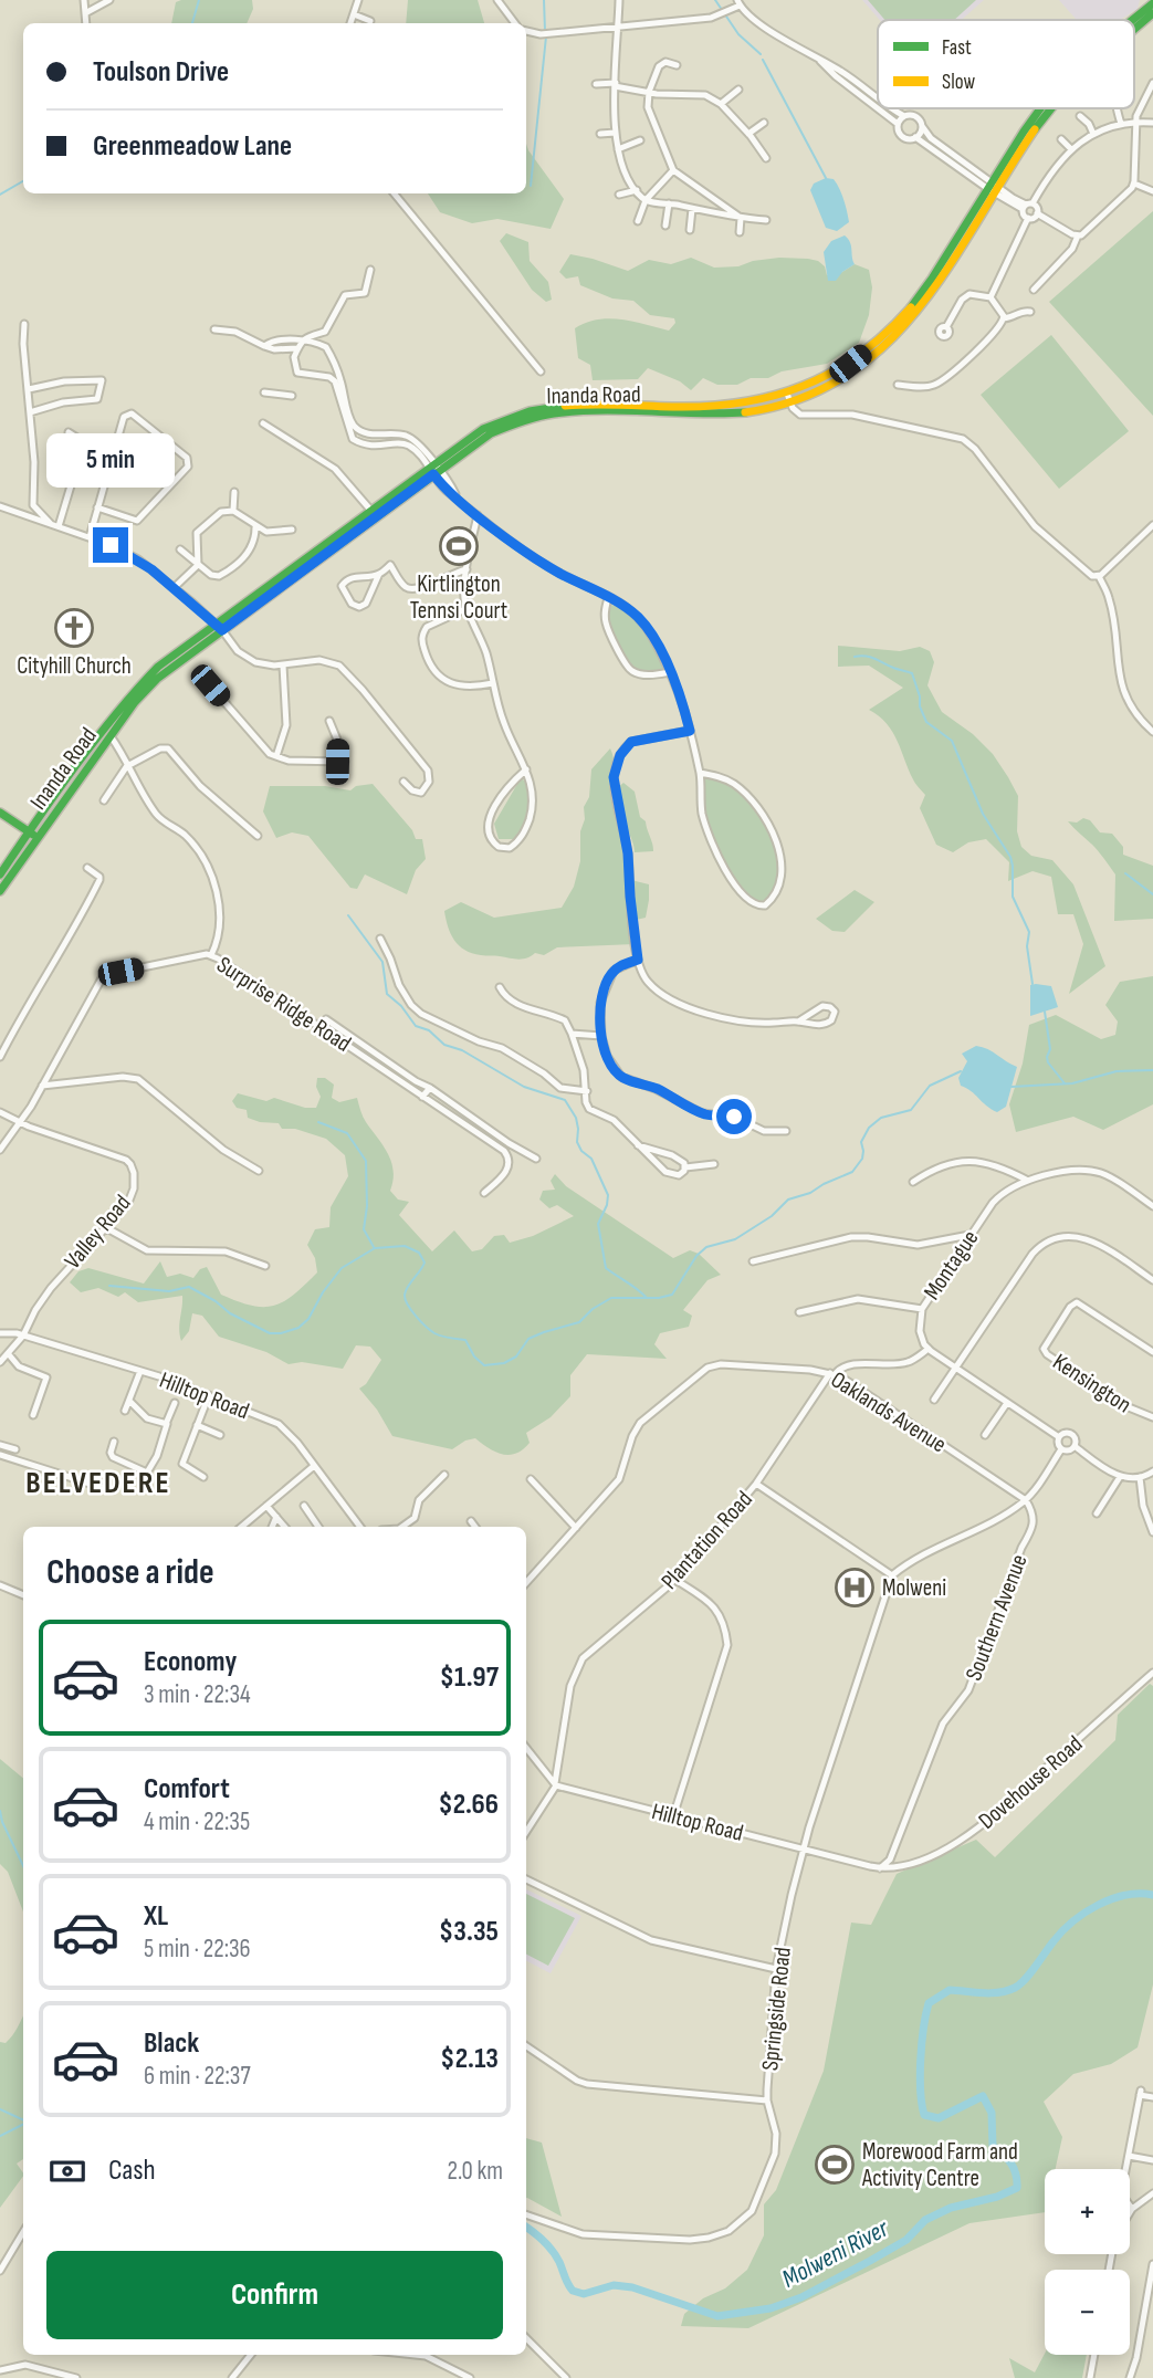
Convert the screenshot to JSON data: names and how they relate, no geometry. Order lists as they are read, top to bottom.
{
  "streets": {
    "main road": ["Inanda Road"],
    "street": [
      "Surprise Ridge Road",
      "Valley Road",
      "Montague",
      "Kensington",
      "Hilltop Road",
      "Oaklands Avenue",
      "Plantation Road",
      "Southern Avenue",
      "Dovehouse Road",
      "Springside Road"
    ]
  },
  "crossings": [
    ["Surprise Ridge Road", "Valley Road"],
    ["Valley Road", "Hilltop Road"],
    ["Hilltop Road", "Plantation Road"],
    ["Hilltop Road", "Southern Avenue"],
    ["Hilltop Road", "Dovehouse Road"],
    ["Hilltop Road", "Springside Road"],
    ["Oaklands Avenue", "Plantation Road"],
    ["Oaklands Avenue", "Southern Avenue"]
  ],
  "districts": ["BELVEDERE"],
  "water": ["Molweni River"],
  "places": {
    "sports": ["Kirtlington Tennsi Court", "Morewood Farm and Activity Centre"],
    "church": ["Cityhill Church"],
    "hospital": ["Molweni"]
  },
  "legend": ["Fast", "Slow"],
  "page": {
    "banner": ["Toulson Drive", "Greenmeadow Lane"],
    "bubble": "5 min",
    "heading": "Choose a ride",
    "list": [
      {
        "name": "Economy",
        "note": "3 min · 22:34",
        "value": "$1.97"
      },
      {
        "name": "Comfort",
        "note": "4 min · 22:35",
        "value": "$2.66"
      },
      {
        "name": "XL",
        "note": "5 min · 22:36",
        "value": "$3.35"
      },
      {
        "name": "Black",
        "note": "6 min · 22:37",
        "value": "$2.13"
      }
    ],
    "pay": ["Cash", "2.0 km"],
    "map_buttons": ["+", "−"],
    "buttons": "Confirm"
  }
}
